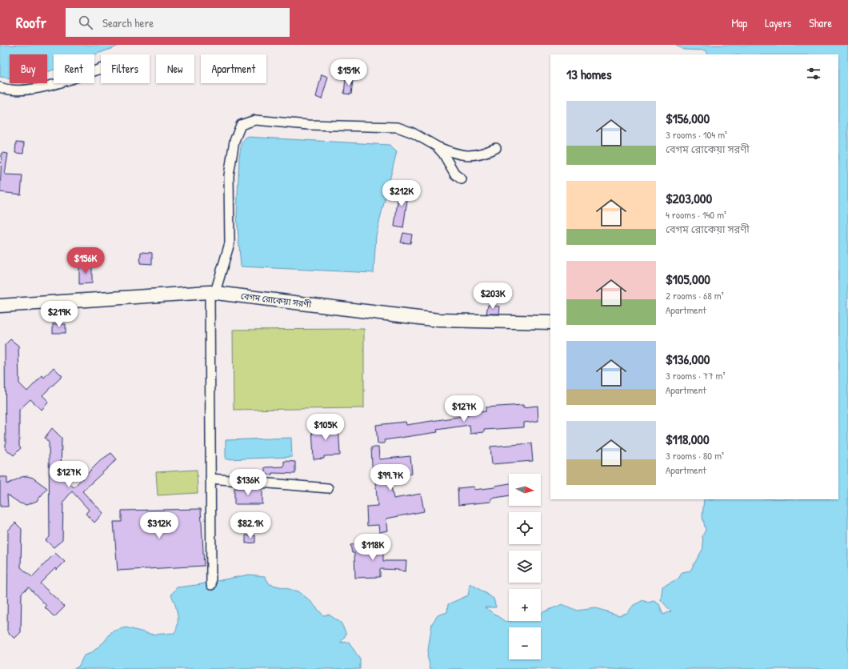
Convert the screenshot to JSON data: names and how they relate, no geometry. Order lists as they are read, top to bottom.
{
  "streets": {
    "street": ["বেগম রোকেয়া সরণী"]
  },
  "north": "right",
  "page": {
    "header": "Roofr",
    "search": "Search here",
    "nav": ["Map", "Layers", "Share"],
    "chip": [
      "Buy",
      "Rent",
      "Filters",
      "New",
      "Apartment"
    ],
    "heading": "13 homes",
    "price": [
      "$151K",
      "$212K",
      "$156K",
      "$203K",
      "$219K",
      "$127K",
      "$105K",
      "$127K",
      "$99.7K",
      "$136K",
      "$312K",
      "$82.1K",
      "$118K"
    ],
    "list": [
      {
        "name": "$156,000",
        "note": "3 rooms · 104 m² · বেগম রোকেয়া সরণী"
      },
      {
        "name": "$203,000",
        "note": "4 rooms · 140 m² · বেগম রোকেয়া সরণী"
      },
      {
        "name": "$105,000",
        "note": "2 rooms · 68 m² · Apartment"
      },
      {
        "name": "$136,000",
        "note": "3 rooms · 77 m² · Apartment"
      },
      {
        "name": "$118,000",
        "note": "3 rooms · 80 m² · Apartment"
      }
    ],
    "map_buttons": ["+", "−"]
  }
}
